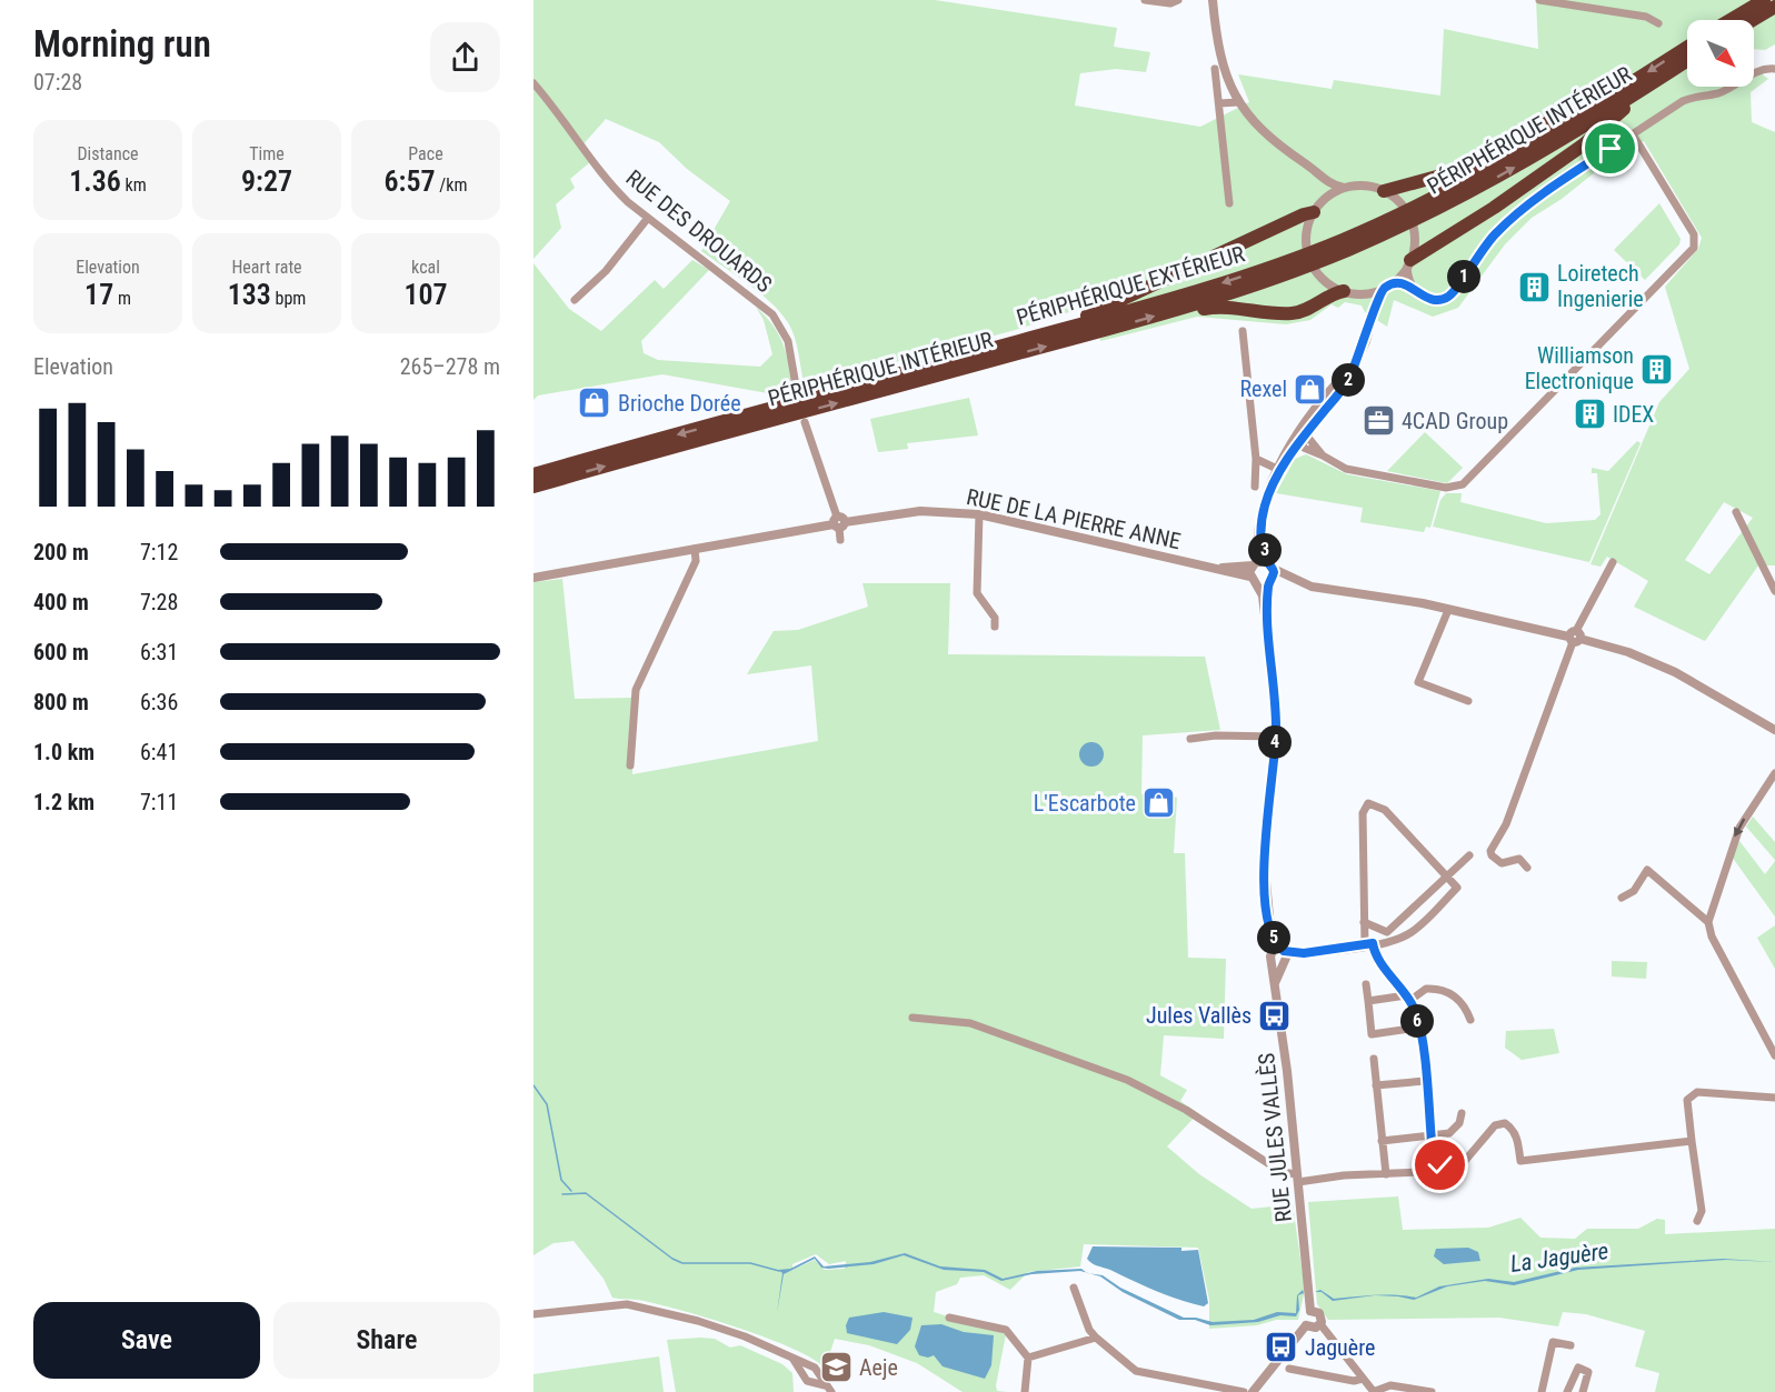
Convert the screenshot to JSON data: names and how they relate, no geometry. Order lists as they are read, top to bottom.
{
  "streets": {
    "highway": ["PÉRIPHÉRIQUE INTÉRIEUR", "PÉRIPHÉRIQUE EXTÉRIEUR"],
    "street": ["RUE DES DROUARDS", "RUE DE LA PIERRE ANNE", "RUE JULES VALLÈS"]
  },
  "water": ["La Jaguère"],
  "places": {
    "building": ["Loiretech Ingenierie", "Williamson Electronique", "IDEX"],
    "shop": ["Rexel", "Brioche Dorée", "L'Escarbote"],
    "office": ["4CAD Group"],
    "bus stop": ["Jules Vallès", "Jaguère"],
    "school or university": ["Aeje"]
  },
  "north": "bottom right",
  "page": {
    "heading": ["Morning run", "07:28"],
    "stats": [
      ["Distance", "1.36 km"],
      ["Time", "9:27"],
      ["Pace", "6:57 /km"],
      ["Elevation", "17 m"],
      ["Heart rate", "133 bpm"],
      ["kcal", "107"]
    ],
    "pins": [
      "1",
      "2",
      "3",
      "4",
      "5",
      "6"
    ],
    "chart": ["Elevation", "265–278 m"],
    "list": [
      {
        "name": "200 m",
        "note": "7:12"
      },
      {
        "name": "400 m",
        "note": "7:28"
      },
      {
        "name": "600 m",
        "note": "6:31"
      },
      {
        "name": "800 m",
        "note": "6:36"
      },
      {
        "name": "1.0 km",
        "note": "6:41"
      },
      {
        "name": "1.2 km",
        "note": "7:11"
      }
    ],
    "buttons": ["Save", "Share"]
  }
}
